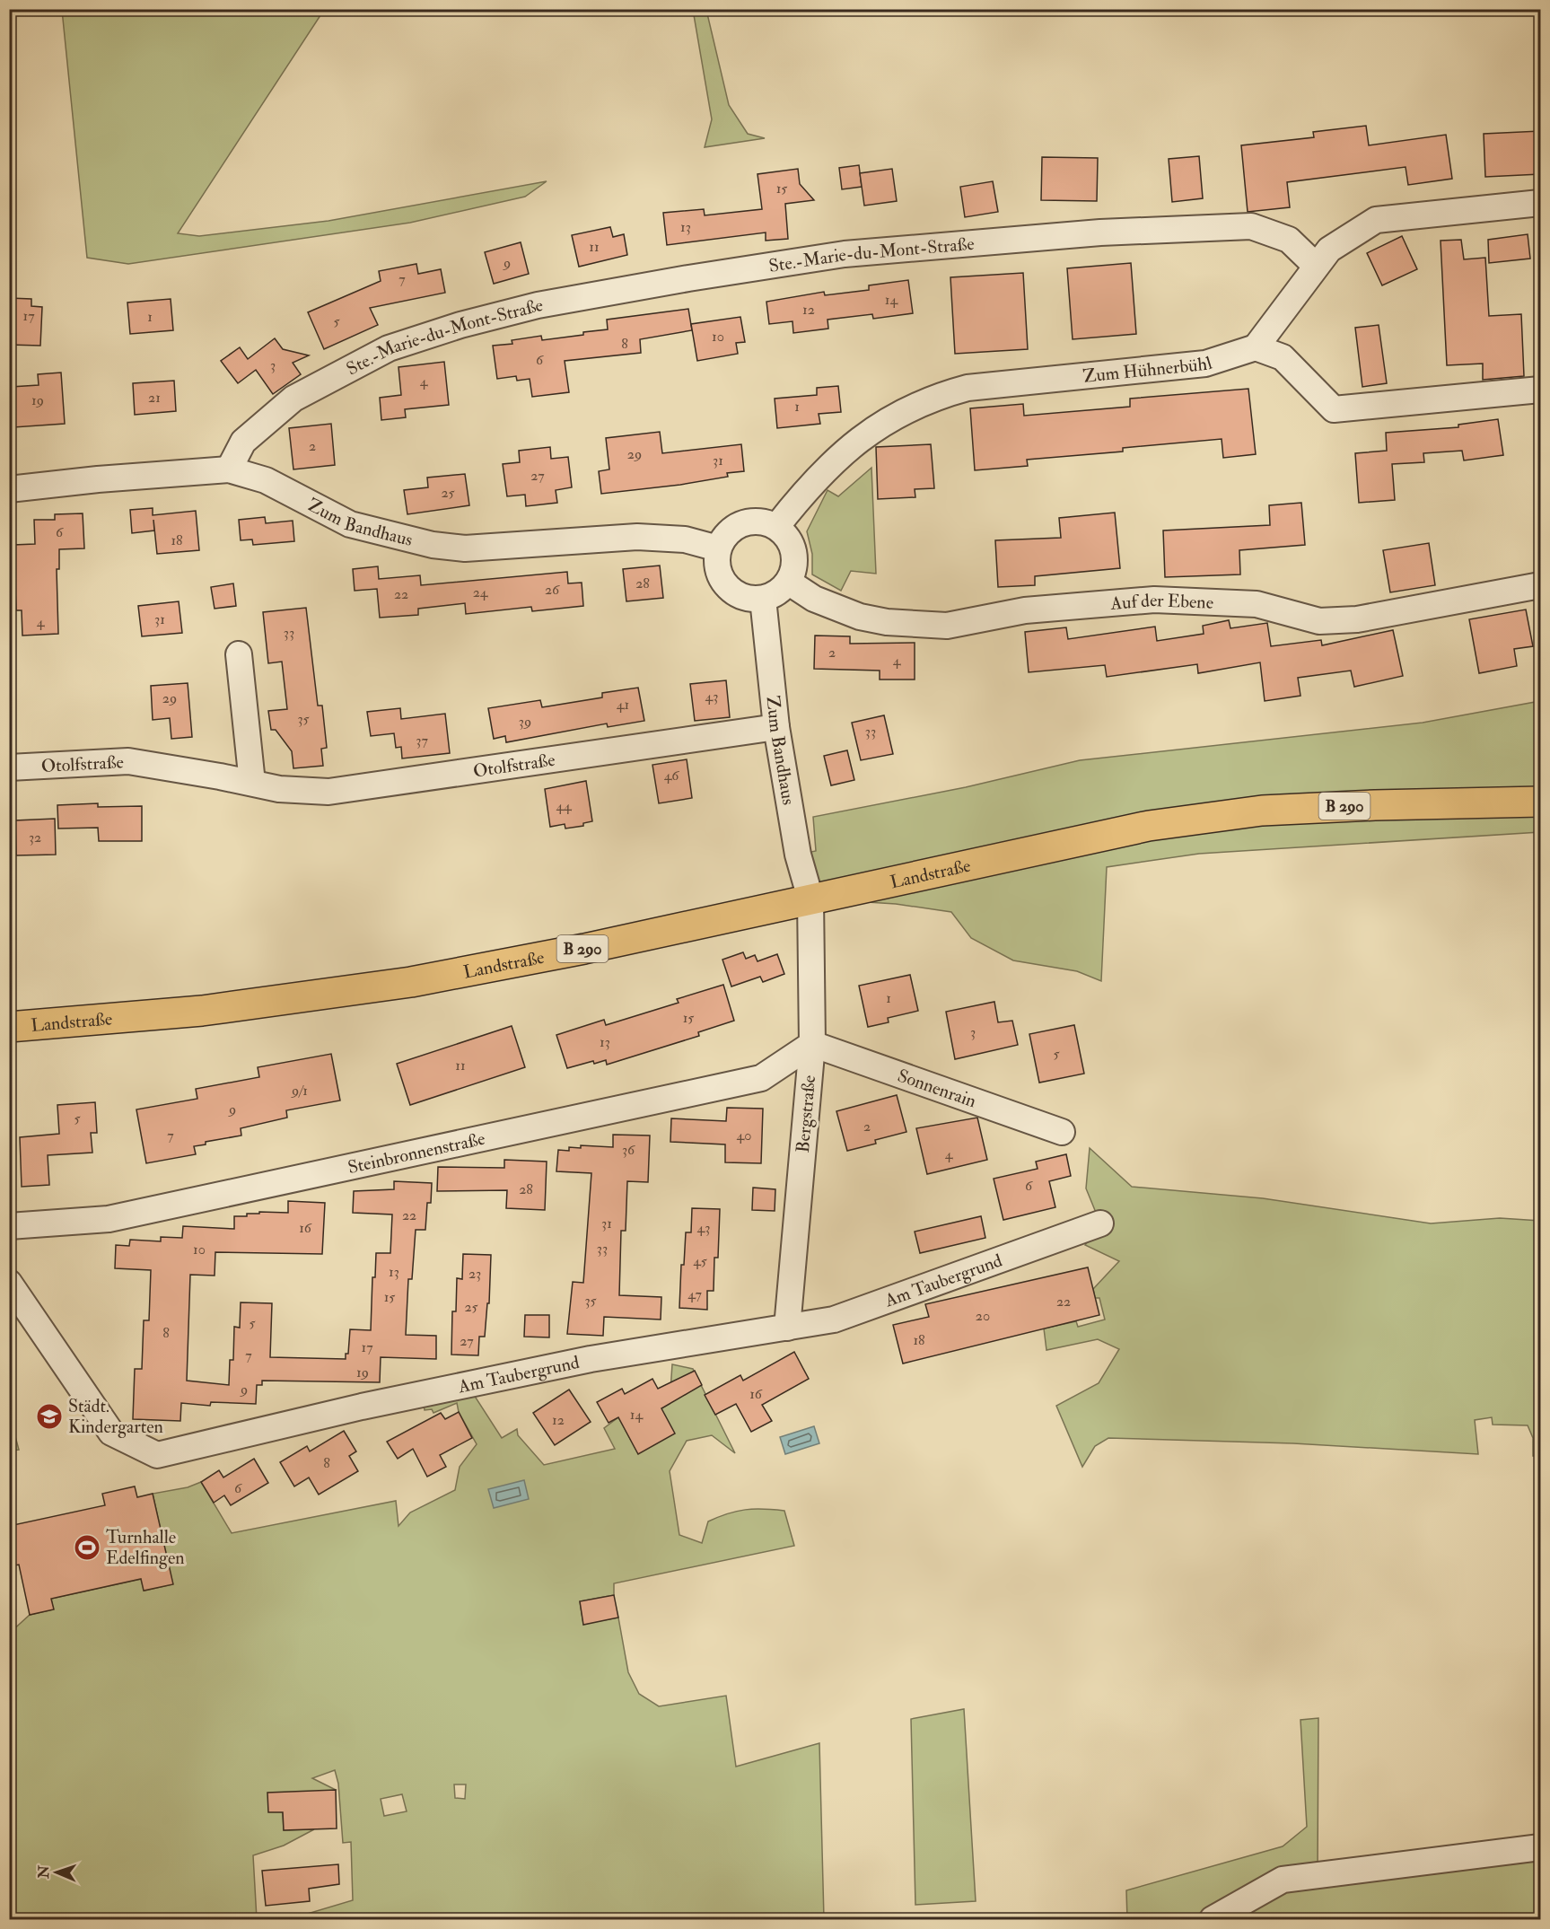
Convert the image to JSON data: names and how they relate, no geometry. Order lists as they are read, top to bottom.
{
  "streets": {
    "main road": ["B 290", "Landstraße"],
    "street": [
      "Ste.-Marie-du-Mont-Straße",
      "Zum Hühnerbühl",
      "Zum Bandhaus",
      "Auf der Ebene",
      "Otolfstraße",
      "Sonnenrain",
      "Bergstraße",
      "Steinbronnenstraße",
      "Am Taubergrund"
    ]
  },
  "crossings": [
    ["Ste.-Marie-du-Mont-Straße", "Zum Bandhaus"],
    ["Zum Hühnerbühl", "Zum Bandhaus"],
    ["Zum Hühnerbühl", "Auf der Ebene"],
    ["Zum Bandhaus", "Auf der Ebene"],
    ["Zum Bandhaus", "Otolfstraße"],
    ["Zum Bandhaus", "Landstraße"],
    ["Zum Bandhaus", "Bergstraße"],
    ["Landstraße", "Bergstraße"],
    ["Sonnenrain", "Bergstraße"],
    ["Sonnenrain", "Steinbronnenstraße"],
    ["Bergstraße", "Steinbronnenstraße"],
    ["Bergstraße", "Am Taubergrund"]
  ],
  "places": {
    "school or university": ["Städt. Kindergarten"],
    "sports": ["Turnhalle Edelfingen"]
  },
  "house_numbers": [
    "15",
    "13",
    "11",
    "9",
    "7",
    "14",
    "12",
    "17",
    "1",
    "5",
    "10",
    "8",
    "6",
    "3",
    "4",
    "21",
    "19",
    "1",
    "2",
    "29",
    "31",
    "27",
    "25",
    "6",
    "18",
    "28",
    "26",
    "24",
    "22",
    "31",
    "4",
    "33",
    "2",
    "4",
    "43",
    "29",
    "41",
    "35",
    "39",
    "33",
    "37",
    "46",
    "44",
    "32",
    "1",
    "15",
    "3",
    "13",
    "5",
    "11",
    "9/1",
    "9",
    "5",
    "2",
    "7",
    "40",
    "36",
    "4",
    "6",
    "28",
    "22",
    "31",
    "16",
    "43",
    "33",
    "10",
    "45",
    "13",
    "23",
    "47",
    "15",
    "35",
    "22",
    "25",
    "20",
    "5",
    "8",
    "18",
    "27",
    "17",
    "7",
    "19",
    "9",
    "16",
    "14",
    "12",
    "8",
    "6"
  ],
  "north": "left"
}
